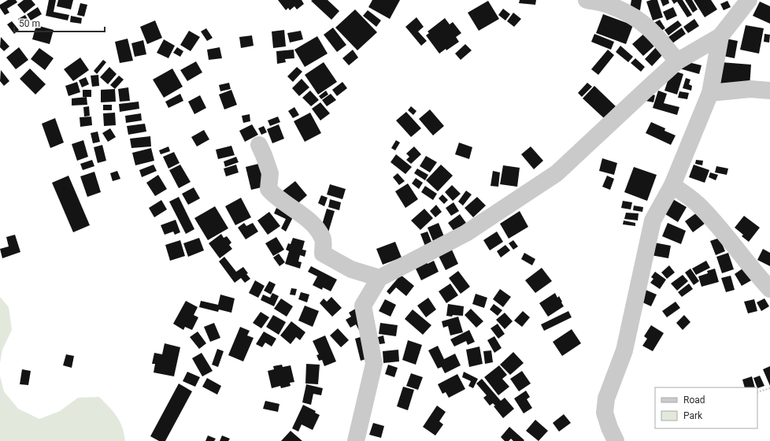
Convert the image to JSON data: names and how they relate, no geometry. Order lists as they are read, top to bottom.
{
  "legend": ["Road", "Park"],
  "scale_bar": "50 m"
}
